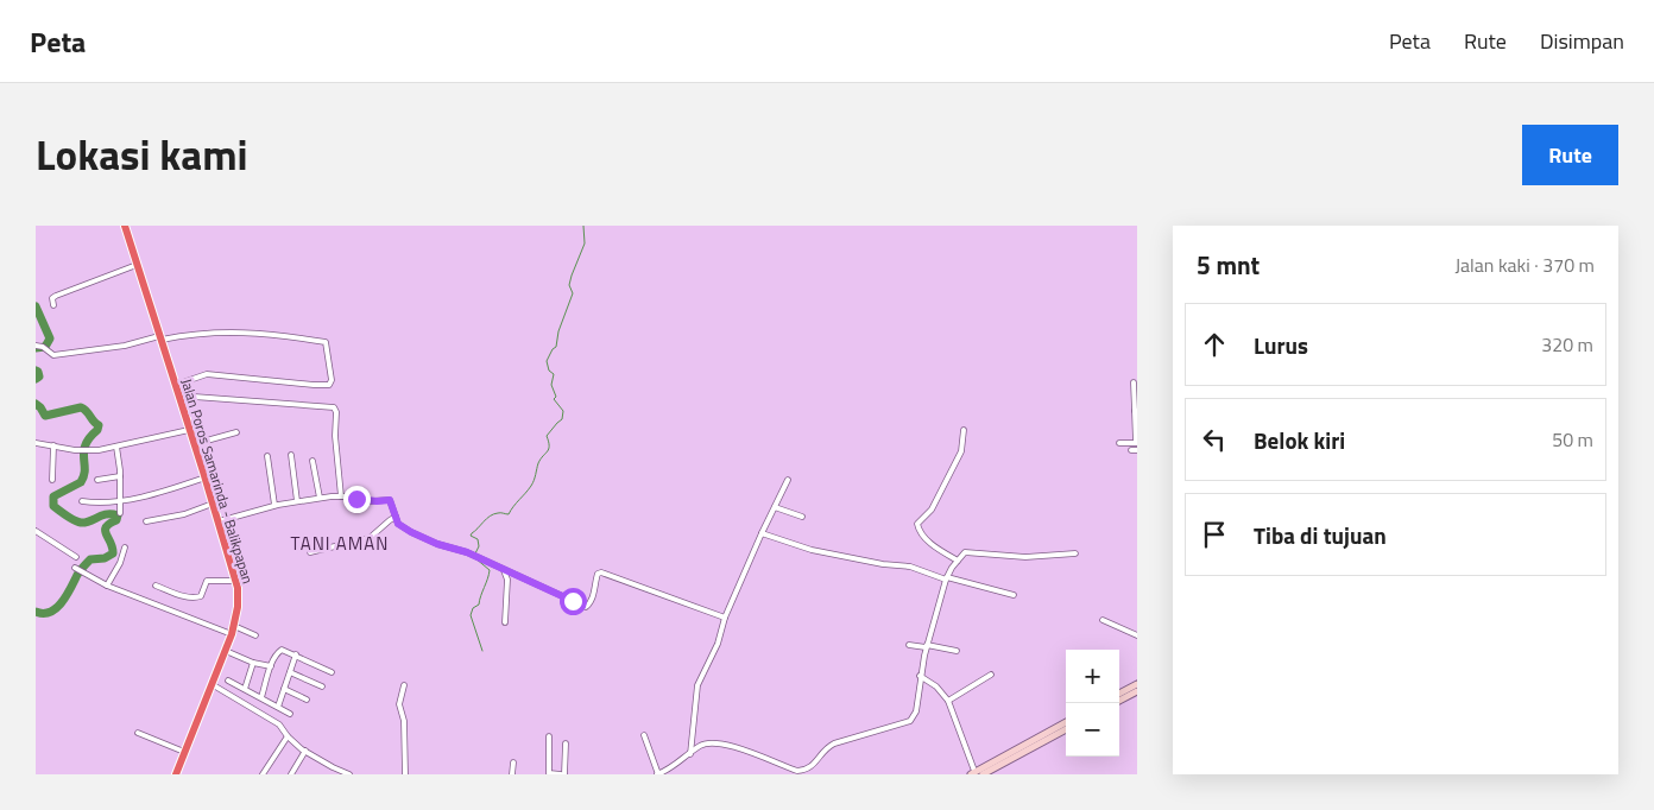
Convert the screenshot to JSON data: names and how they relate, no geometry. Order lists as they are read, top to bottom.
{
  "streets": {
    "highway": ["Jalan Poros Samarinda - Balikpapan"]
  },
  "districts": ["TANI AMAN"],
  "page": {
    "header": "Peta",
    "nav": ["Peta", "Rute", "Disimpan"],
    "title": "Lokasi kami",
    "buttons": "Rute",
    "heading": ["5 mnt", "Jalan kaki · 370 m"],
    "list": [
      ["Lurus", "320 m"],
      ["Belok kiri", "50 m"],
      "Tiba di tujuan"
    ],
    "map_buttons": ["+", "−"]
  }
}
